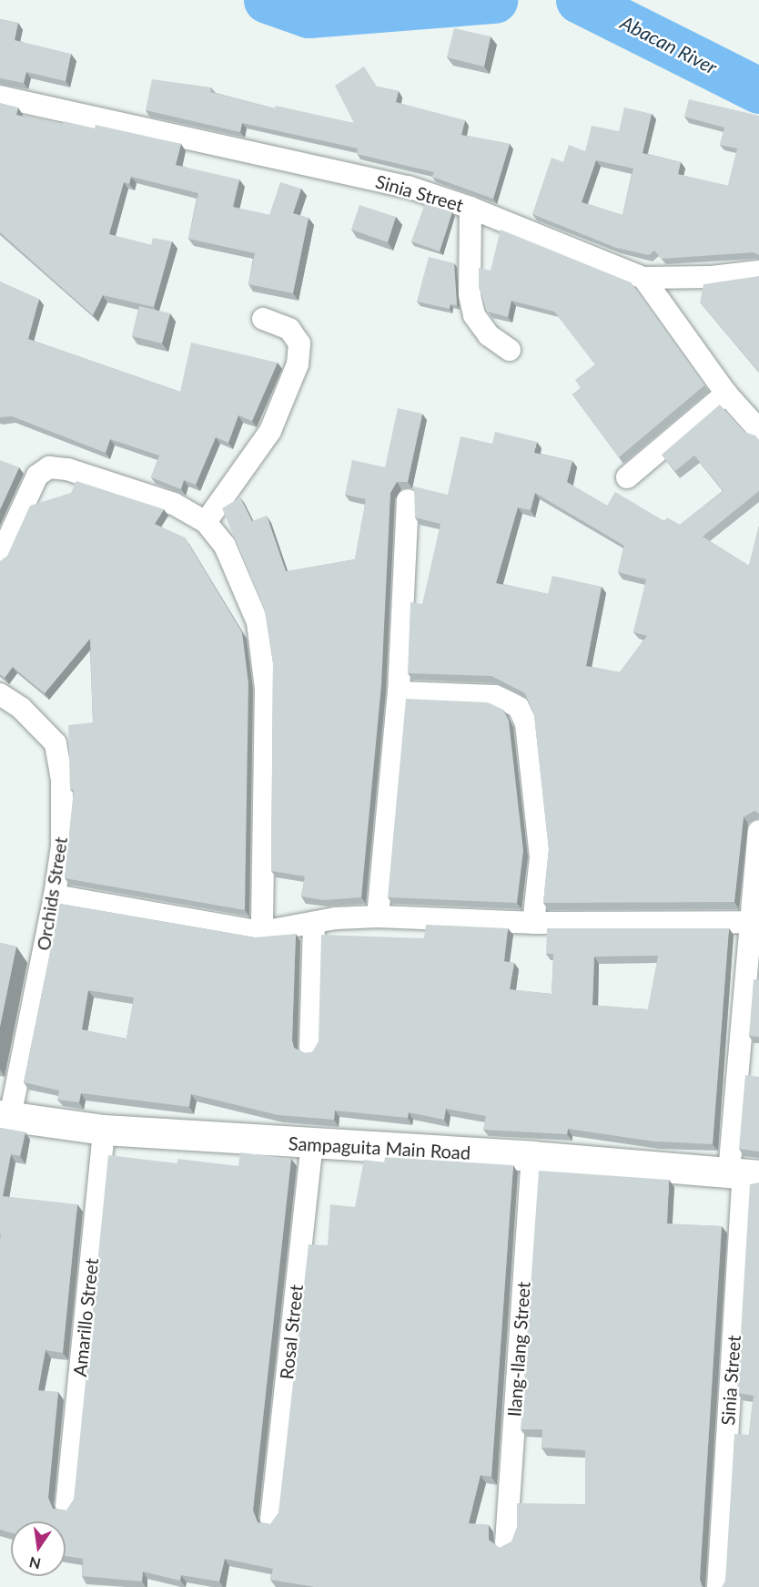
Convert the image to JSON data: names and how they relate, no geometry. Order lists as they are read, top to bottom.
{
  "streets": {
    "street": [
      "Sinia Street",
      "Orchids Street",
      "Sampaguita Main Road",
      "Amarillo Street",
      "Rosal Street",
      "Ilang-Ilang Street"
    ]
  },
  "crossings": [
    ["Sinia Street", "Sampaguita Main Road"],
    ["Orchids Street", "Sampaguita Main Road"],
    ["Sampaguita Main Road", "Amarillo Street"],
    ["Sampaguita Main Road", "Rosal Street"],
    ["Sampaguita Main Road", "Ilang-Ilang Street"]
  ],
  "water": ["Abacan River"],
  "north": "bottom"
}
